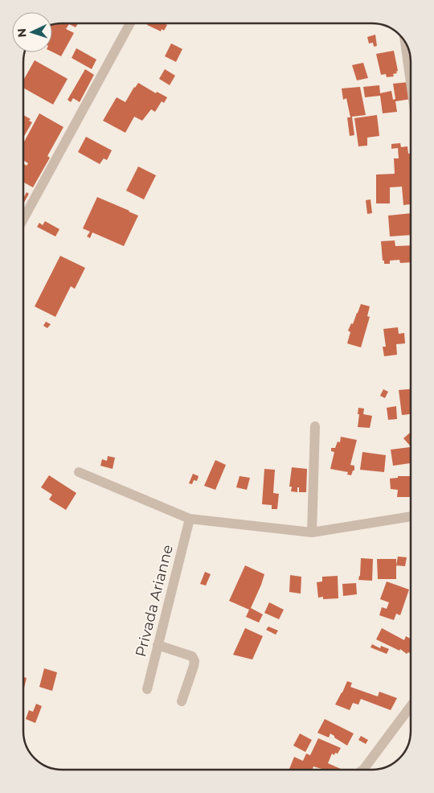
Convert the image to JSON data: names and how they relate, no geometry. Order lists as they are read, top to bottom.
{
  "streets": {
    "street": ["Privada Arianne"]
  },
  "north": "left"
}
